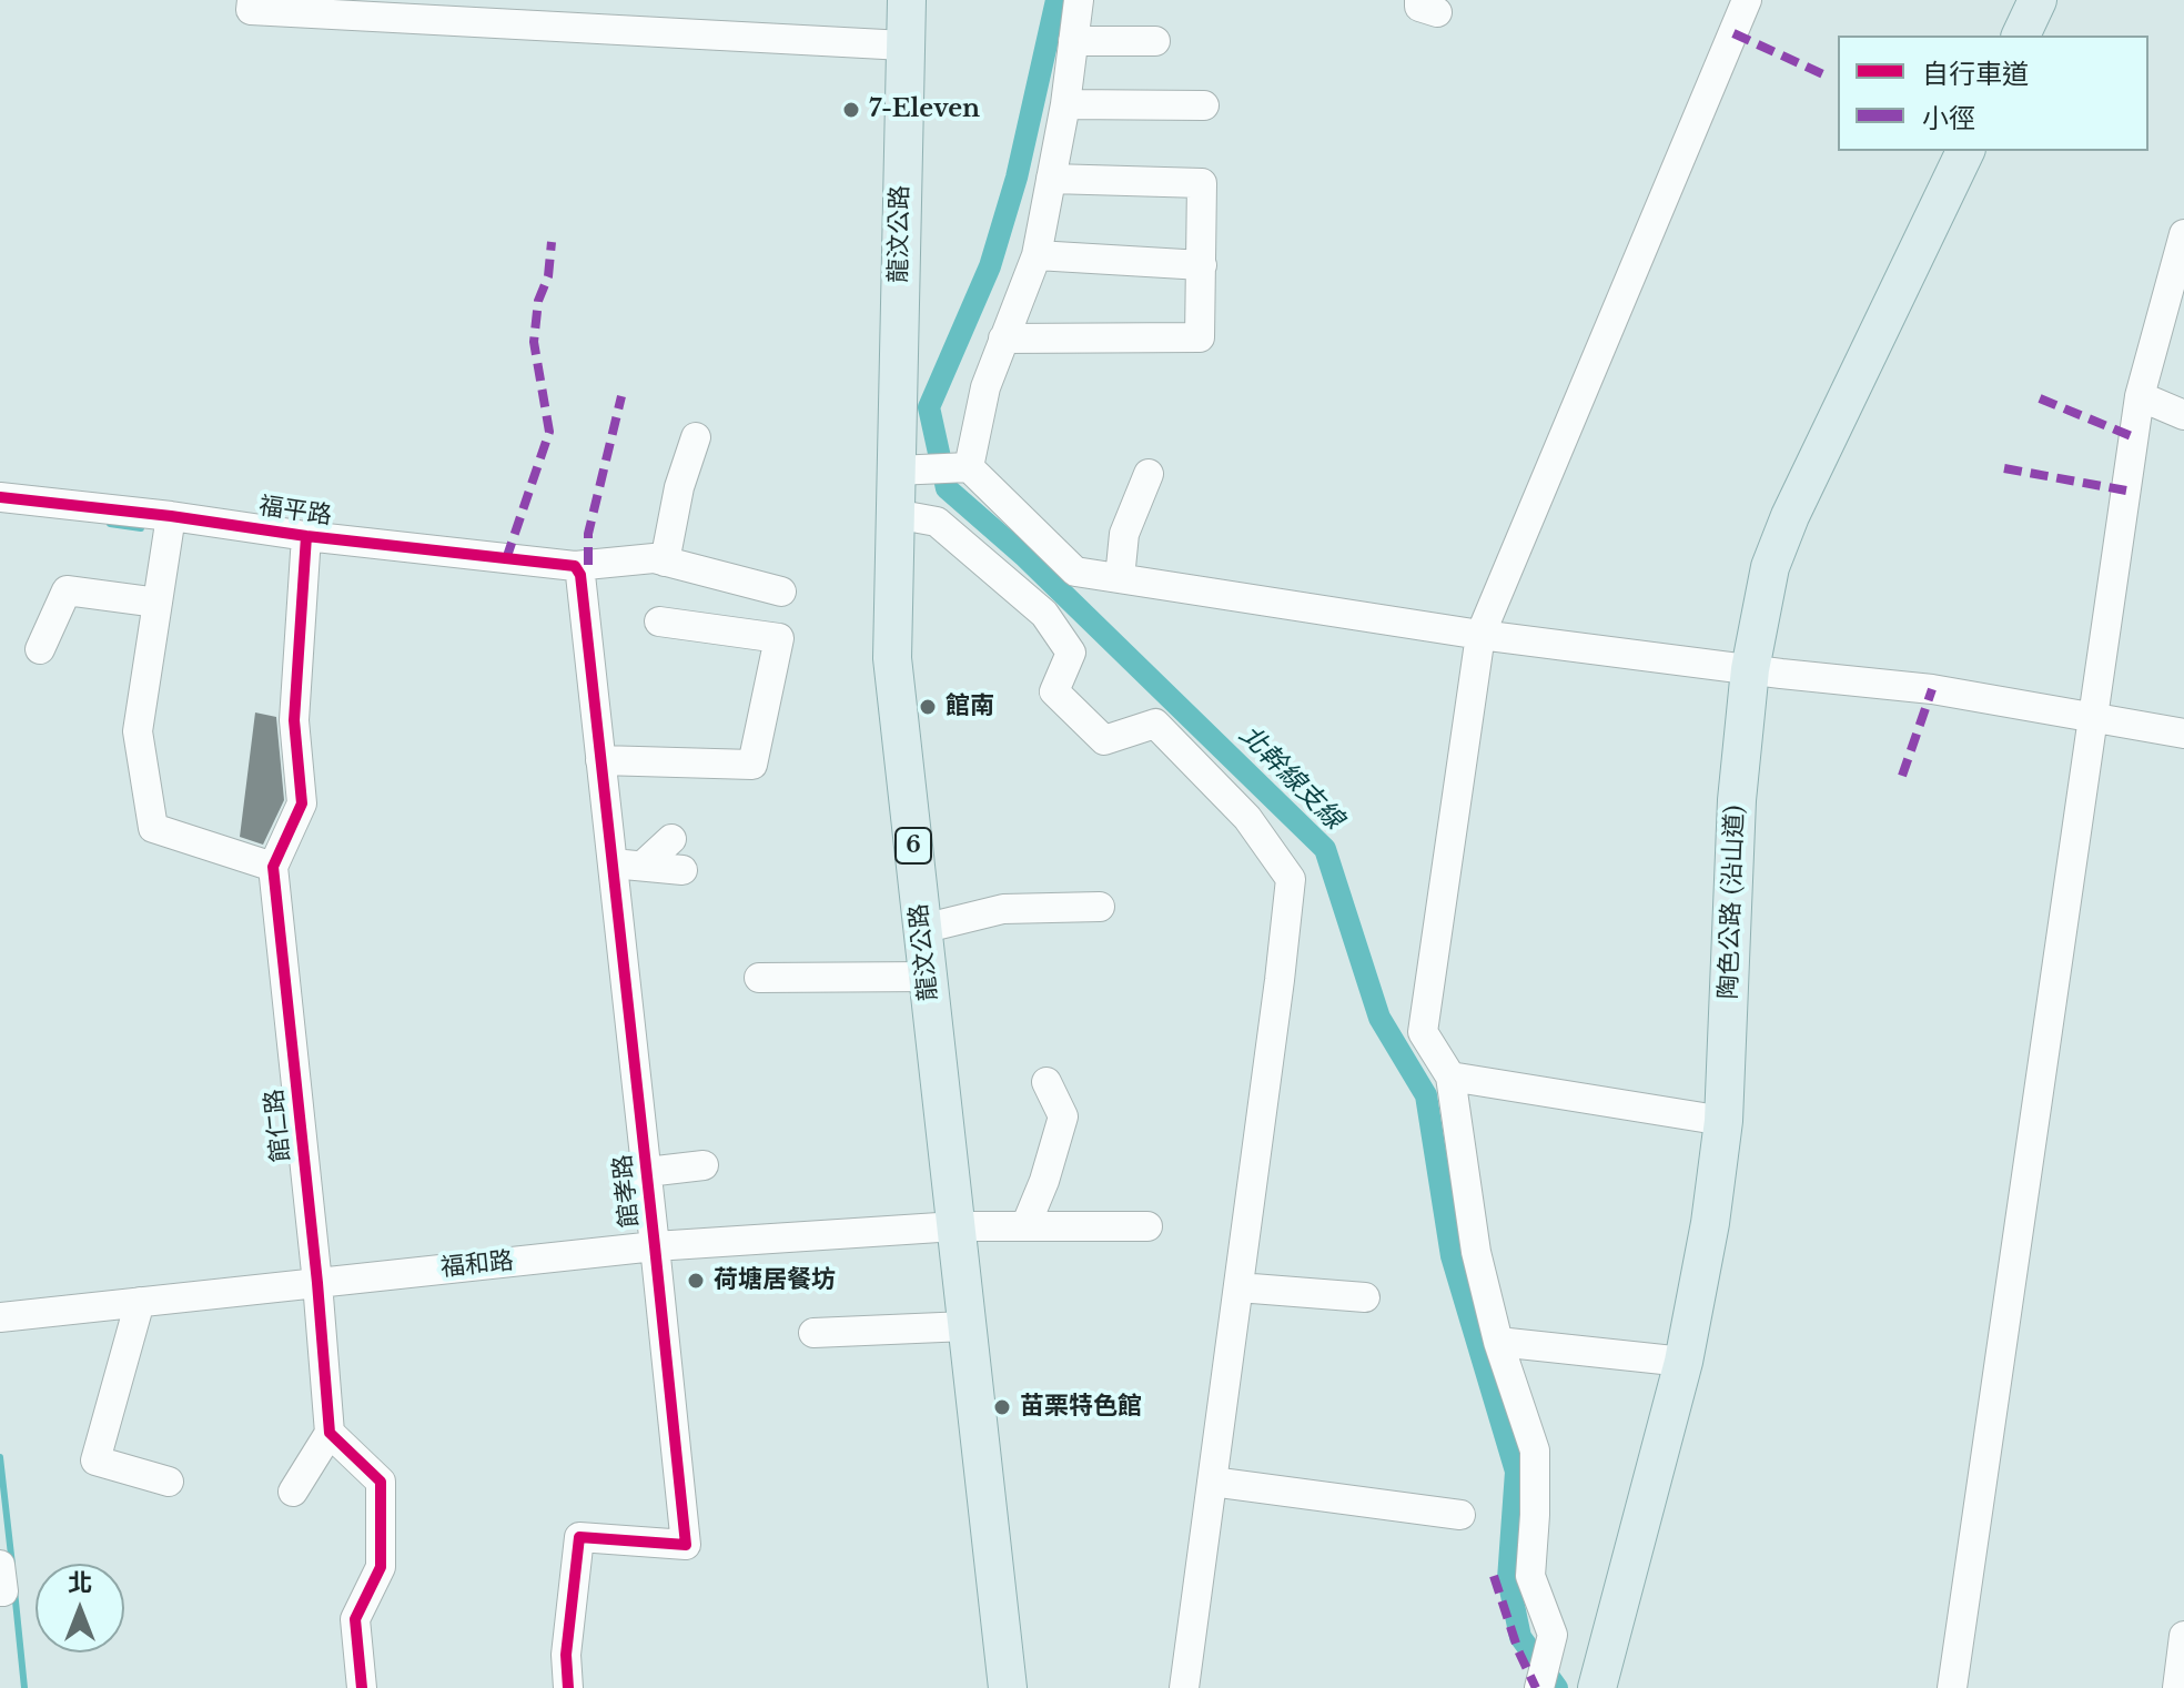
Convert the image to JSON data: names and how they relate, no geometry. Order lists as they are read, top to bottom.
{
  "streets": {
    "main road": ["龍汶公路", "6", "陶色公路 (沿山道)"],
    "street": [
      "福平路",
      "館仁路",
      "館孝路",
      "福和路"
    ]
  },
  "crossings": [
    ["龍汶公路", "福和路"],
    ["福平路", "館孝路"],
    ["館仁路", "福和路"],
    ["館孝路", "福和路"]
  ],
  "water": ["北幹線支線"],
  "places": [
    "7-Eleven",
    "館南",
    "荷塘居餐坊",
    "苗栗特色館"
  ],
  "legend": ["自行車道", "小徑"],
  "north": "top"
}
